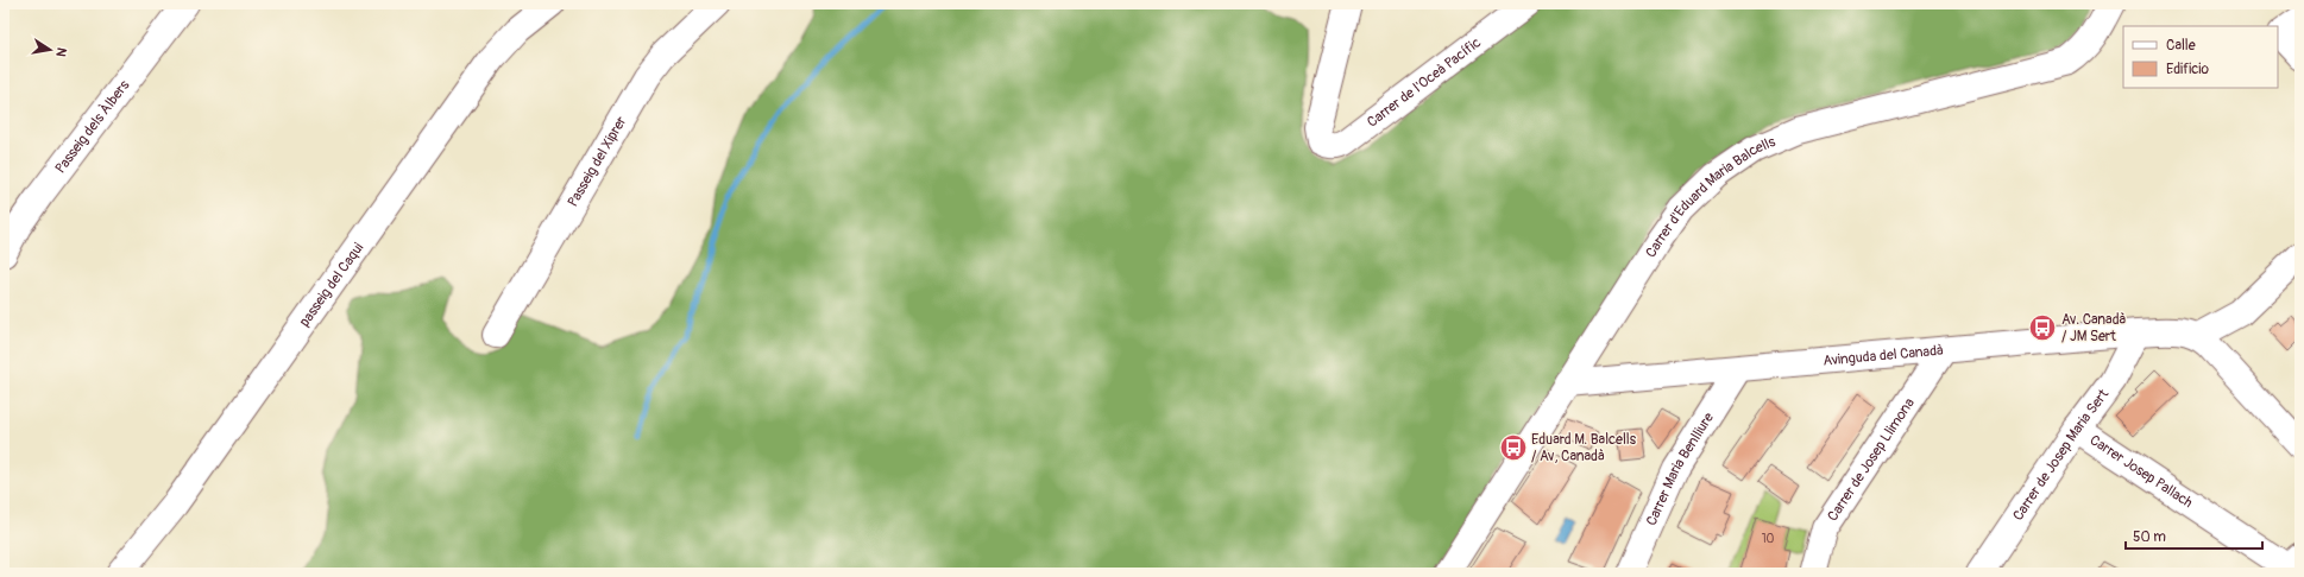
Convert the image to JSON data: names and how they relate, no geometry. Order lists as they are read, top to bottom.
{
  "streets": {
    "street": [
      "Carrer de l'Oceà Pacífic",
      "Passeig dels Àlbers",
      "Passeig del Xiprer",
      "Carrer d'Eduard Maria Balcells",
      "passeig del Caqui",
      "Avinguda del Canadà",
      "Carrer de Josep Maria Sert",
      "Carrer de Josep Llimona",
      "Carrer Maria Benlliure",
      "Carrer Josep Pallach"
    ]
  },
  "crossings": [
    ["Carrer d'Eduard Maria Balcells", "Avinguda del Canadà"],
    ["Avinguda del Canadà", "Carrer de Josep Maria Sert"],
    ["Avinguda del Canadà", "Carrer de Josep Llimona"],
    ["Avinguda del Canadà", "Carrer Maria Benlliure"],
    ["Carrer de Josep Maria Sert", "Carrer Josep Pallach"]
  ],
  "places": {
    "bus stop": ["Av. Canadà / JM Sert", "Eduard M. Balcells / Av, Canadà"]
  },
  "house_numbers": ["10"],
  "legend": ["Calle", "Edificio"],
  "scale_bar": "50 m",
  "north": "right"
}
